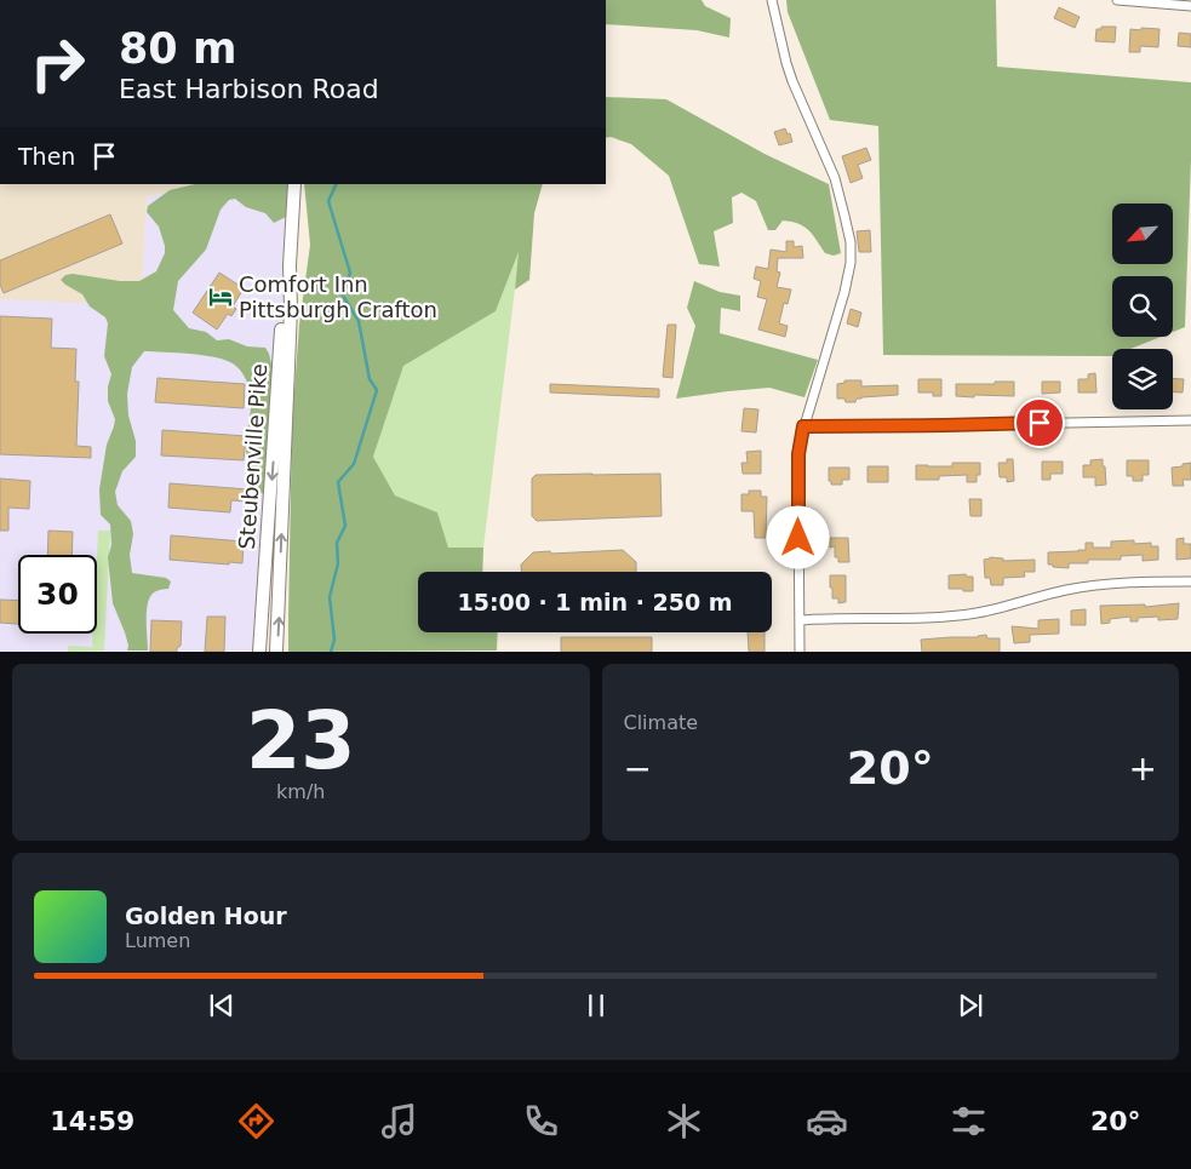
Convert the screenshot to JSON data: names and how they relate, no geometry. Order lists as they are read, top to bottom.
{
  "streets": {
    "main road": ["Steubenville Pike"]
  },
  "places": {
    "hotel": ["Comfort Inn Pittsburgh Crafton"]
  },
  "north": "bottom left",
  "page": {
    "turn": ["80 m", "East Harbison Road"],
    "then": "Then",
    "limit": "30",
    "trip": "15:00 · 1 min · 250 m",
    "tile": [
      ["23", "km/h"],
      "Climate"
    ],
    "heat": ["−", "20°", "+"],
    "song": ["Golden Hour", "Lumen"],
    "tabs": ["14:59", "20°"]
  }
}
